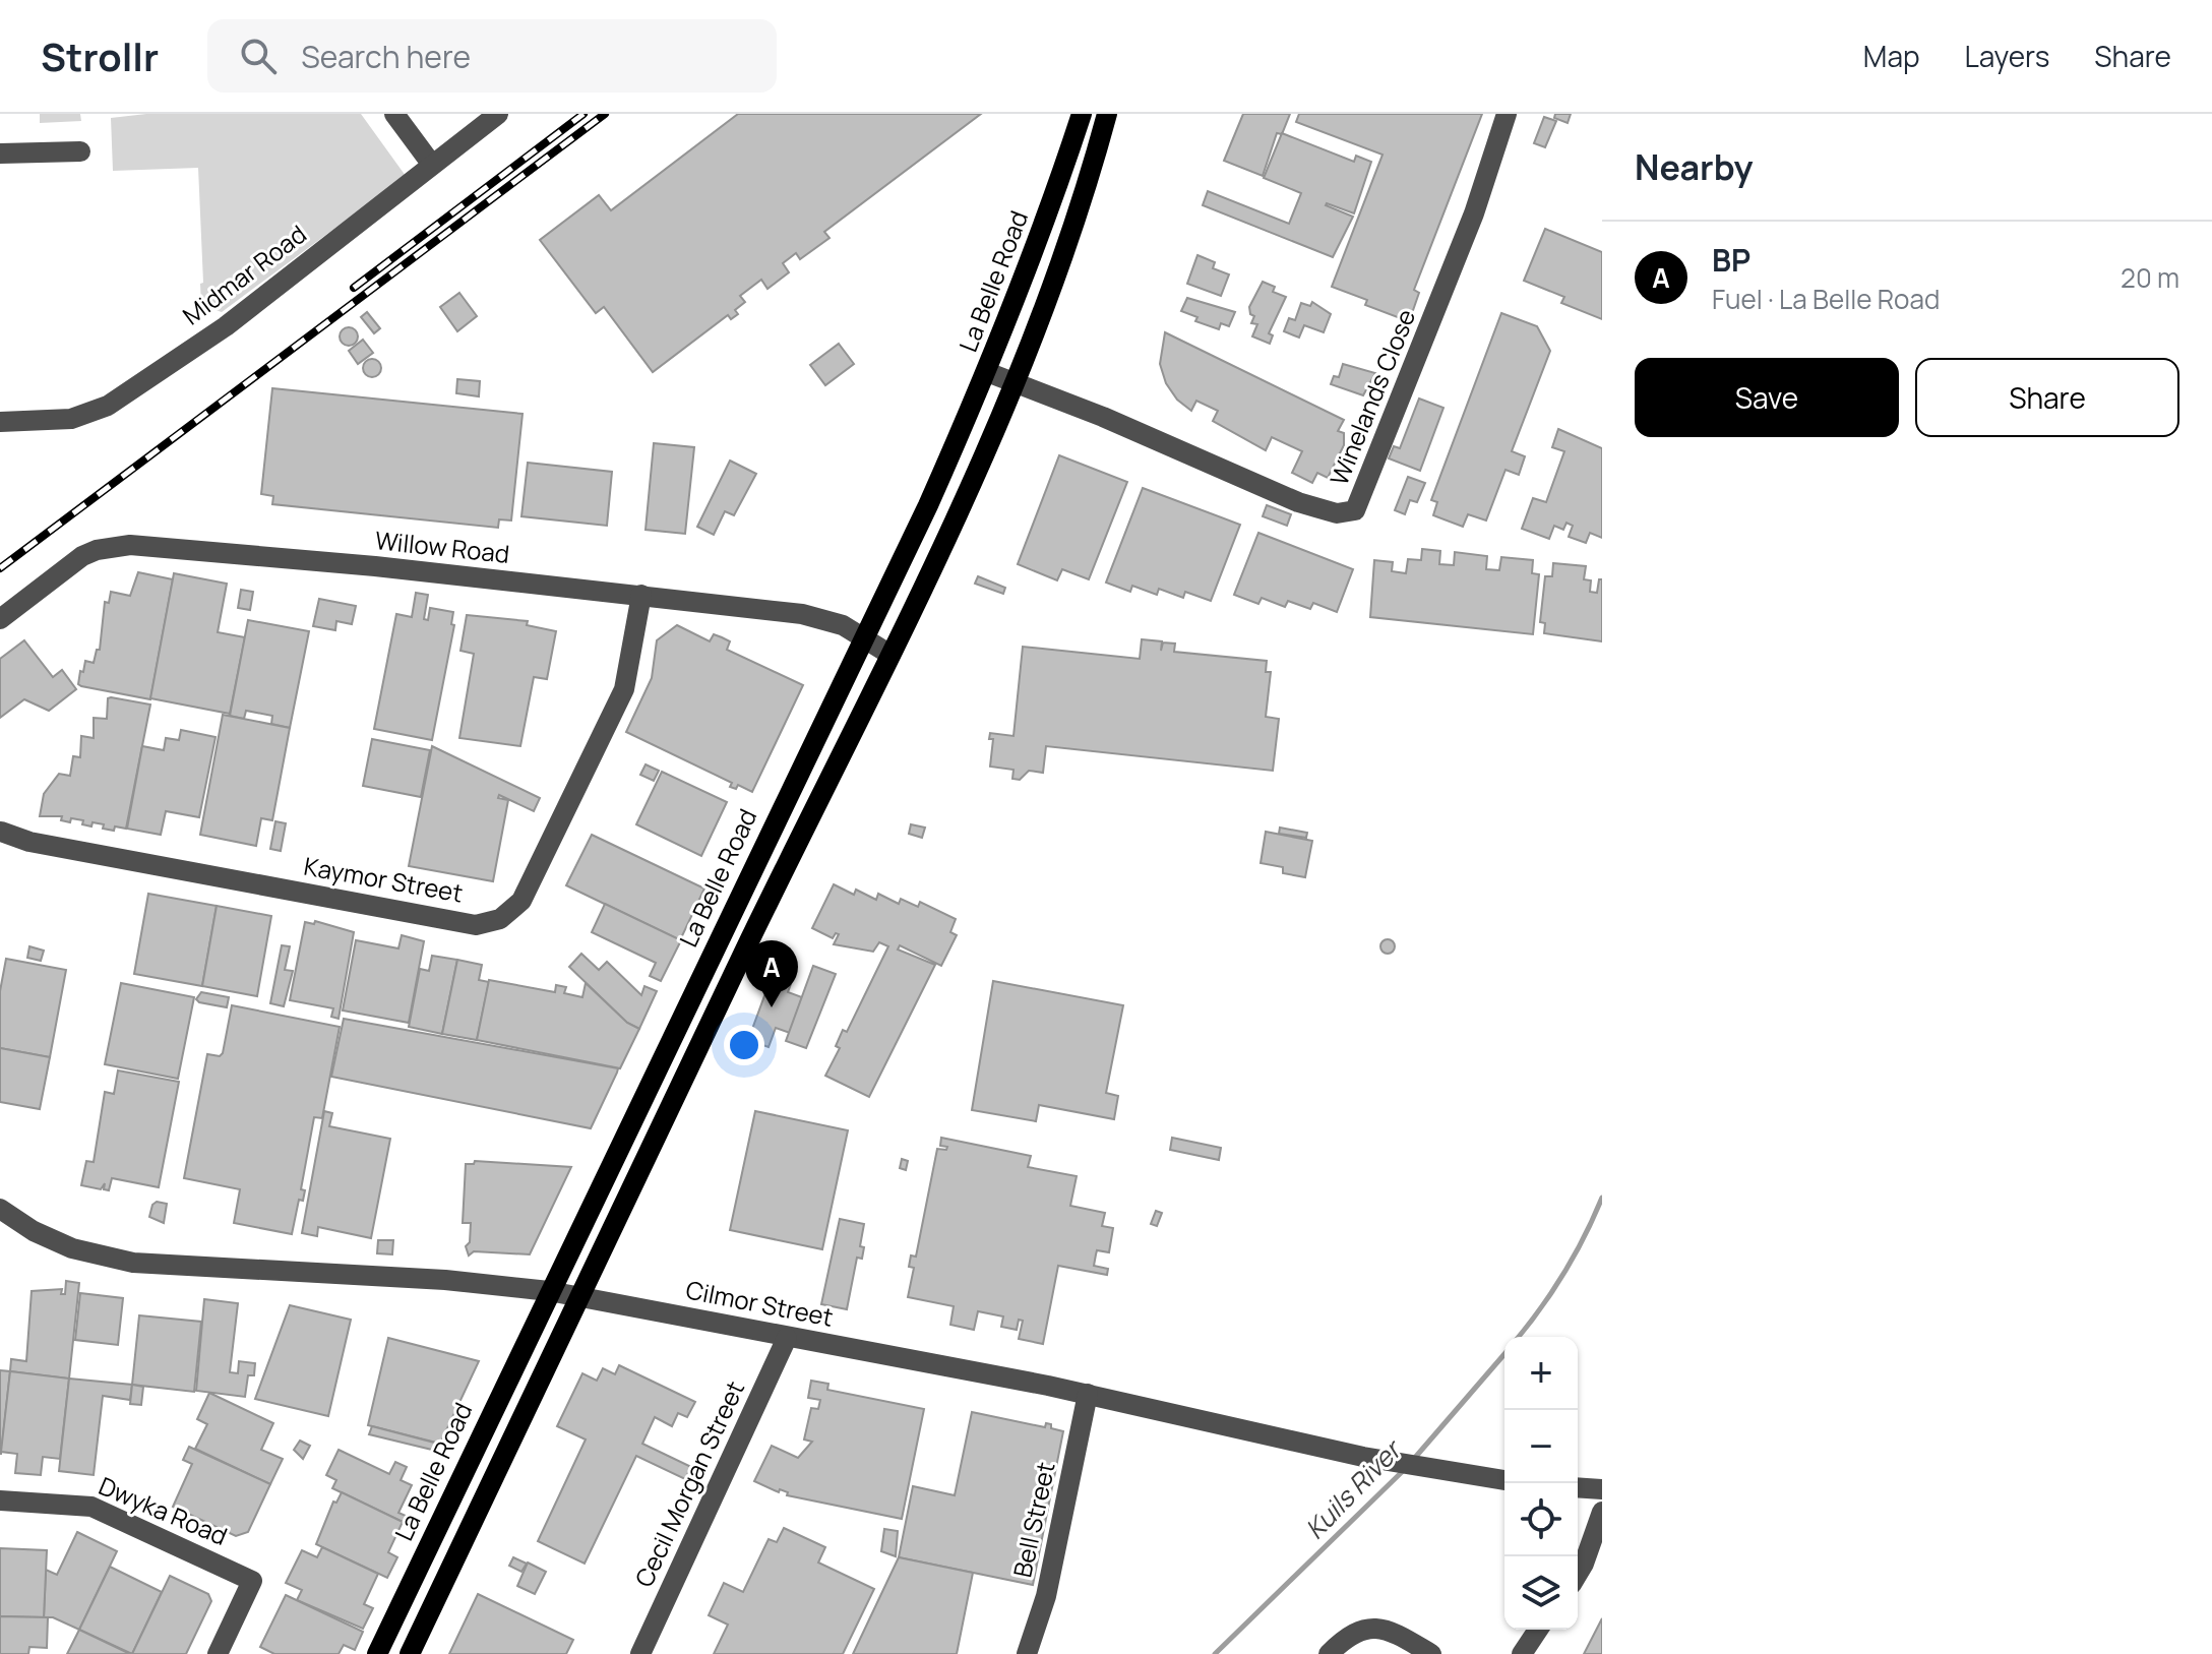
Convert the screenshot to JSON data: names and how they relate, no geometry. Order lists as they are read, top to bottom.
{
  "streets": {
    "main road": ["La Belle Road"],
    "street": [
      "Midmar Road",
      "Winelands Close",
      "Willow Road",
      "Kaymor Street",
      "Cilmor Street",
      "Cecil Morgan Street",
      "Dwyka Road",
      "Bell Street"
    ]
  },
  "crossings": [
    ["La Belle Road", "Winelands Close"],
    ["La Belle Road", "Willow Road"],
    ["La Belle Road", "Cilmor Street"],
    ["Willow Road", "Kaymor Street"],
    ["Cilmor Street", "Cecil Morgan Street"],
    ["Cilmor Street", "Bell Street"]
  ],
  "water": ["Kuils River"],
  "page": {
    "header": "Strollr",
    "search": "Search here",
    "nav": ["Map", "Layers", "Share"],
    "heading": "Nearby",
    "list": [
      {
        "mark": "A",
        "name": "BP",
        "note": "Fuel · La Belle Road",
        "value": "20 m"
      }
    ],
    "buttons": ["Save", "Share"],
    "pins": "A",
    "map_buttons": ["+", "−"]
  }
}
